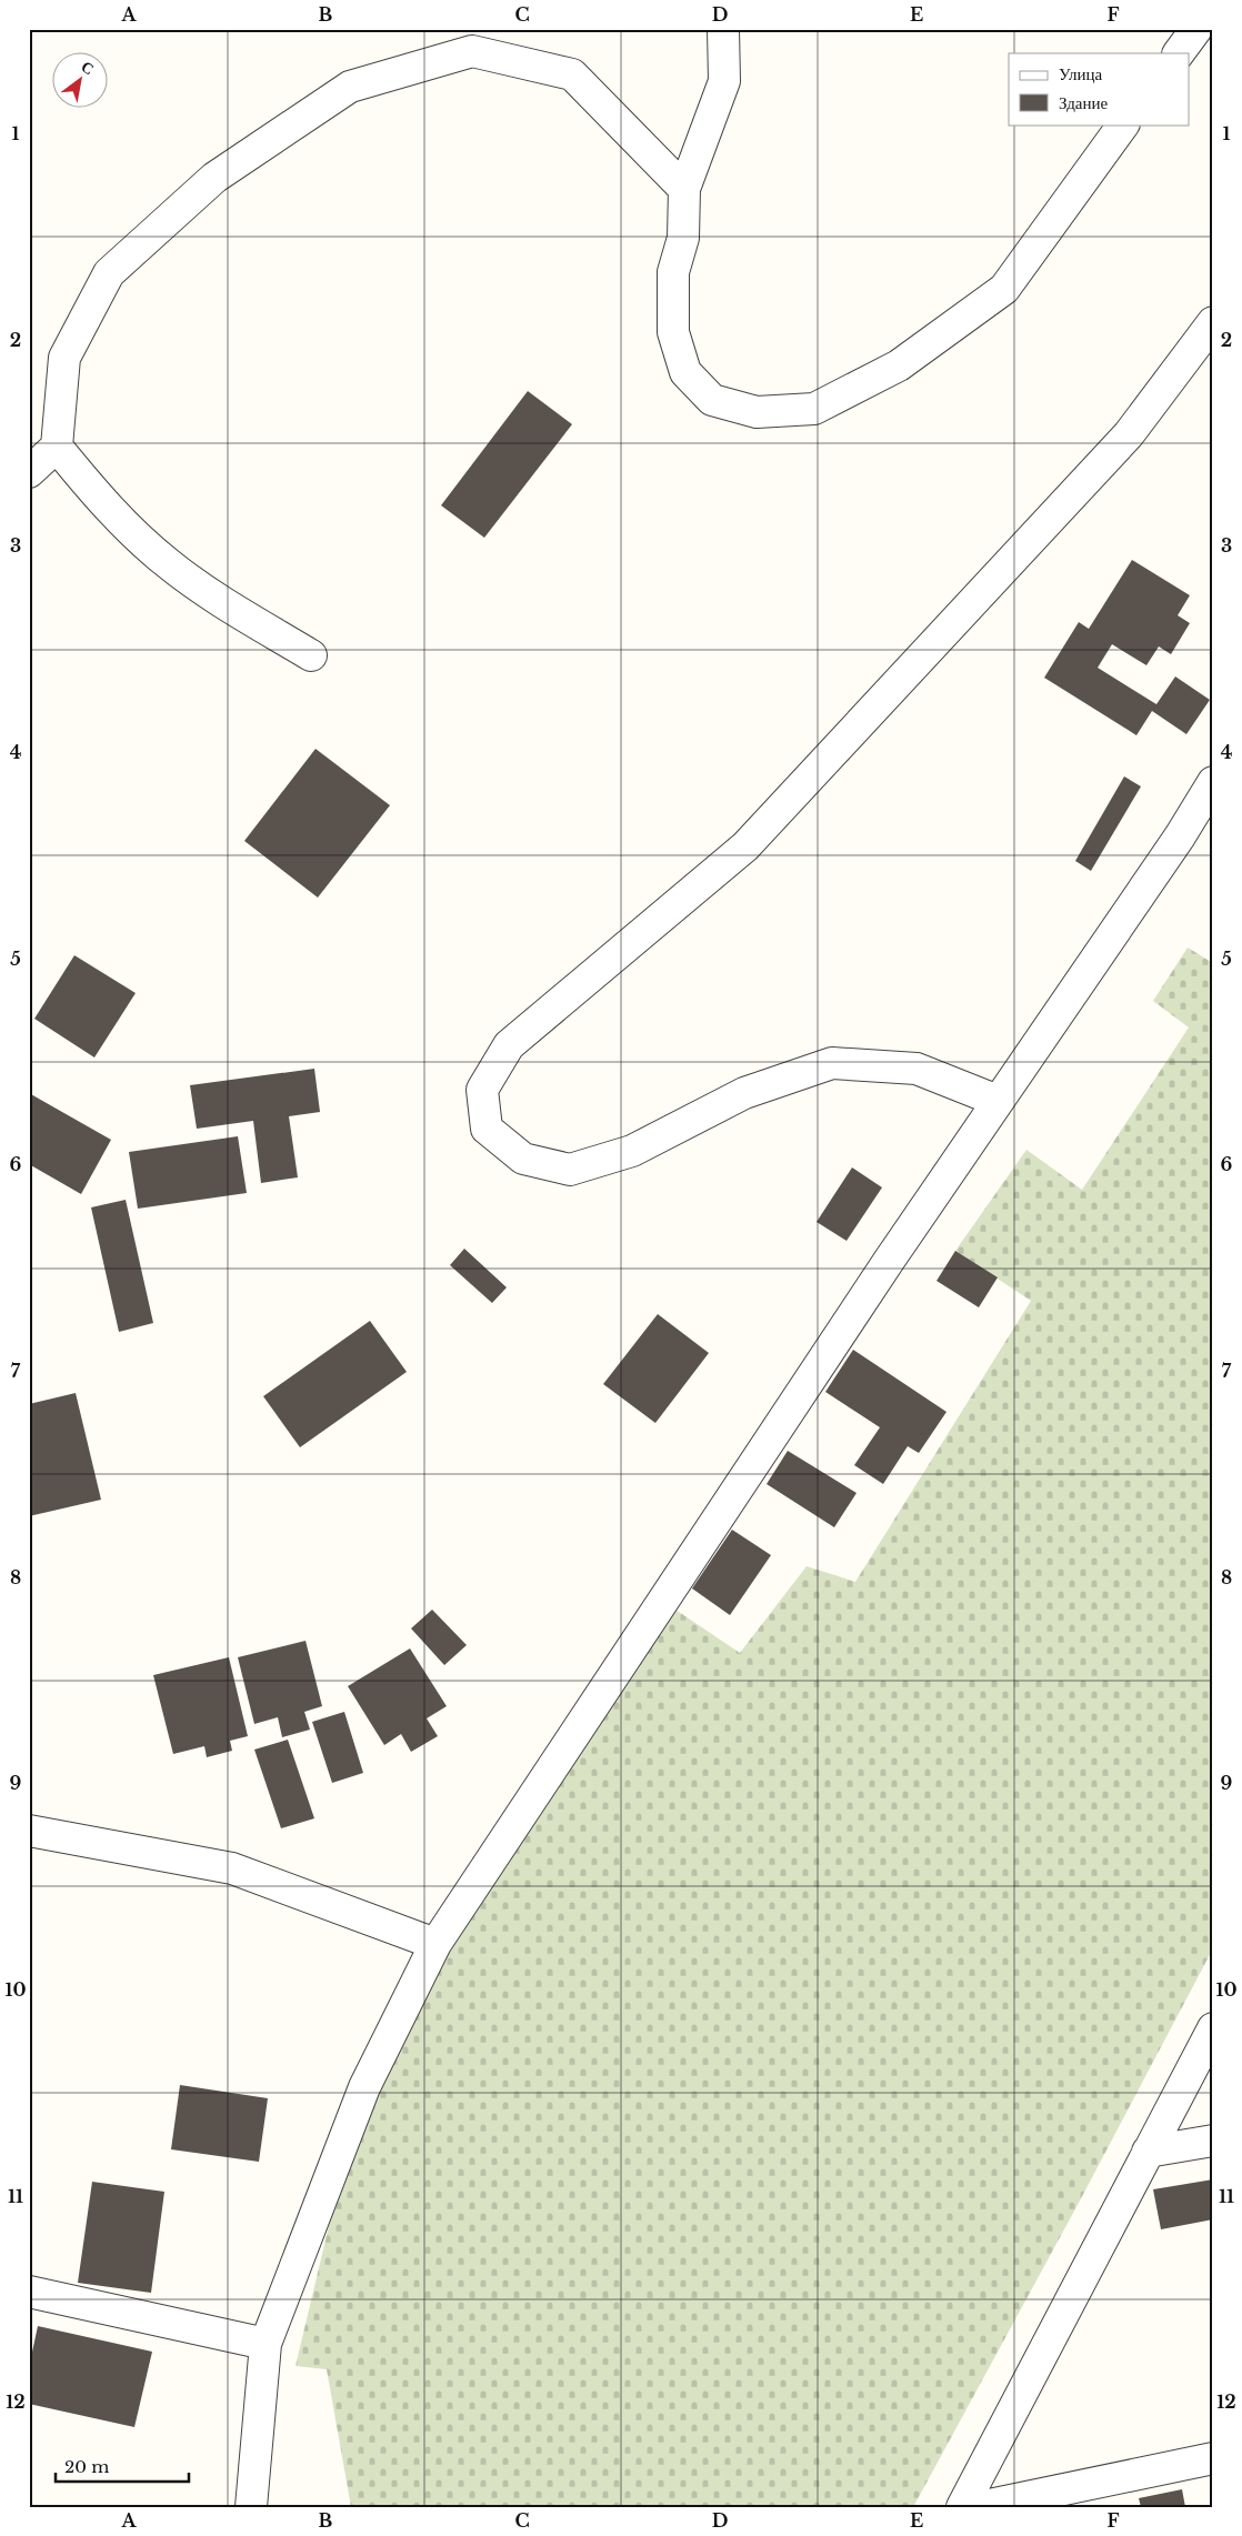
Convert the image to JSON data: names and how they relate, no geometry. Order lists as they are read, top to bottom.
{
  "legend": ["Улица", "Здание"],
  "scale_bar": "20 m",
  "north": "top right",
  "grid": {
    "columns": [
      "A",
      "B",
      "C",
      "D",
      "E",
      "F"
    ],
    "rows": [
      "1",
      "2",
      "3",
      "4",
      "5",
      "6",
      "7",
      "8",
      "9",
      "10",
      "11",
      "12"
    ]
  }
}
